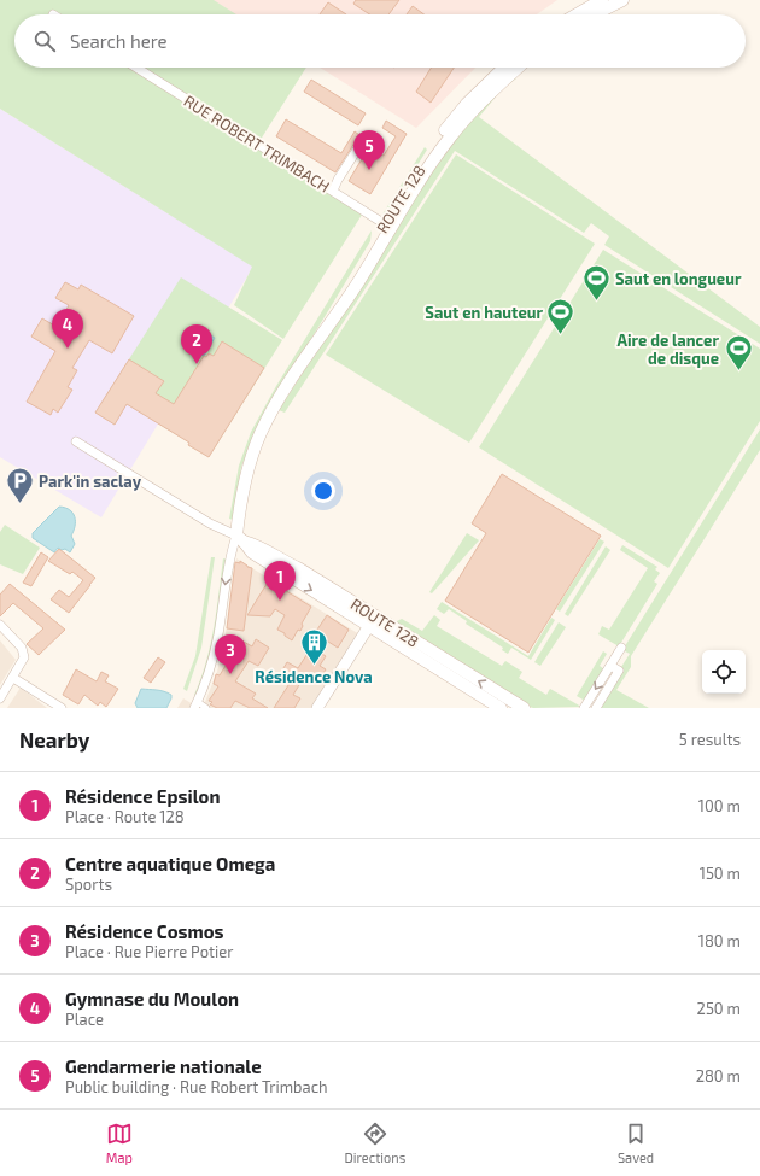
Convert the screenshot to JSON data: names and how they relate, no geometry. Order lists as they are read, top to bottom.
{
  "streets": {
    "main road": ["ROUTE 128"],
    "street": ["RUE ROBERT TRIMBACH"]
  },
  "crossings": [
    ["RUE ROBERT TRIMBACH", "ROUTE 128"]
  ],
  "places": {
    "sports": ["Saut en longueur", "Saut en hauteur", "Aire de lancer de disque"],
    "parking": ["Park'in saclay"],
    "building": ["Résidence Nova"]
  },
  "page": {
    "search": "Search here",
    "pins": [
      "5",
      "4",
      "2",
      "1",
      "3"
    ],
    "heading": ["Nearby", "5 results"],
    "list": [
      {
        "mark": "1",
        "name": "Résidence Epsilon",
        "note": "Place · Route 128",
        "value": "100 m"
      },
      {
        "mark": "2",
        "name": "Centre aquatique Omega",
        "note": "Sports",
        "value": "150 m"
      },
      {
        "mark": "3",
        "name": "Résidence Cosmos",
        "note": "Place · Rue Pierre Potier",
        "value": "180 m"
      },
      {
        "mark": "4",
        "name": "Gymnase du Moulon",
        "note": "Place",
        "value": "250 m"
      },
      {
        "mark": "5",
        "name": "Gendarmerie nationale",
        "note": "Public building · Rue Robert Trimbach",
        "value": "280 m"
      }
    ],
    "nav": ["Map", "Directions", "Saved"]
  }
}
